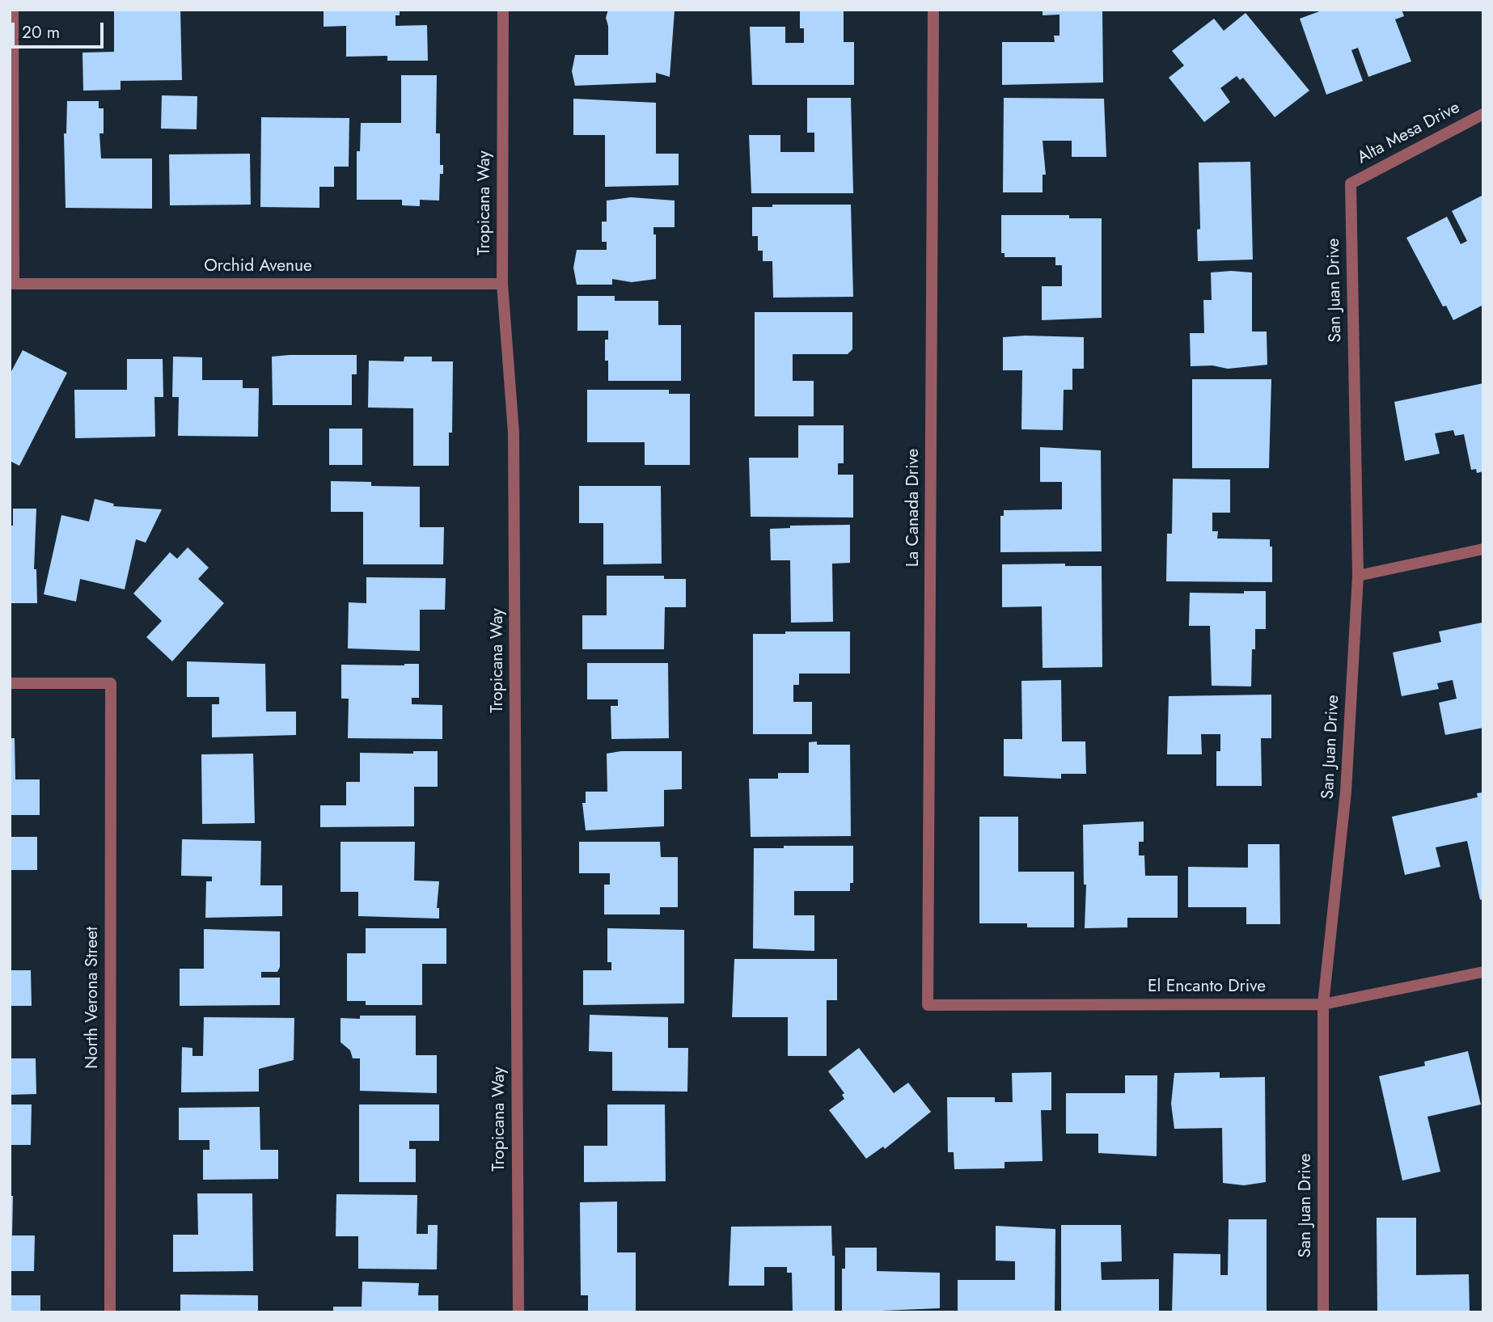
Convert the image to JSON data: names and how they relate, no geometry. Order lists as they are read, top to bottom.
{
  "streets": {
    "street": [
      "Alta Mesa Drive",
      "Tropicana Way",
      "Orchid Avenue",
      "San Juan Drive",
      "La Canada Drive",
      "El Encanto Drive",
      "North Verona Street"
    ]
  },
  "crossings": [
    ["Alta Mesa Drive", "San Juan Drive"],
    ["Tropicana Way", "Orchid Avenue"],
    ["San Juan Drive", "El Encanto Drive"],
    ["La Canada Drive", "El Encanto Drive"]
  ],
  "scale_bar": "20 m"
}
